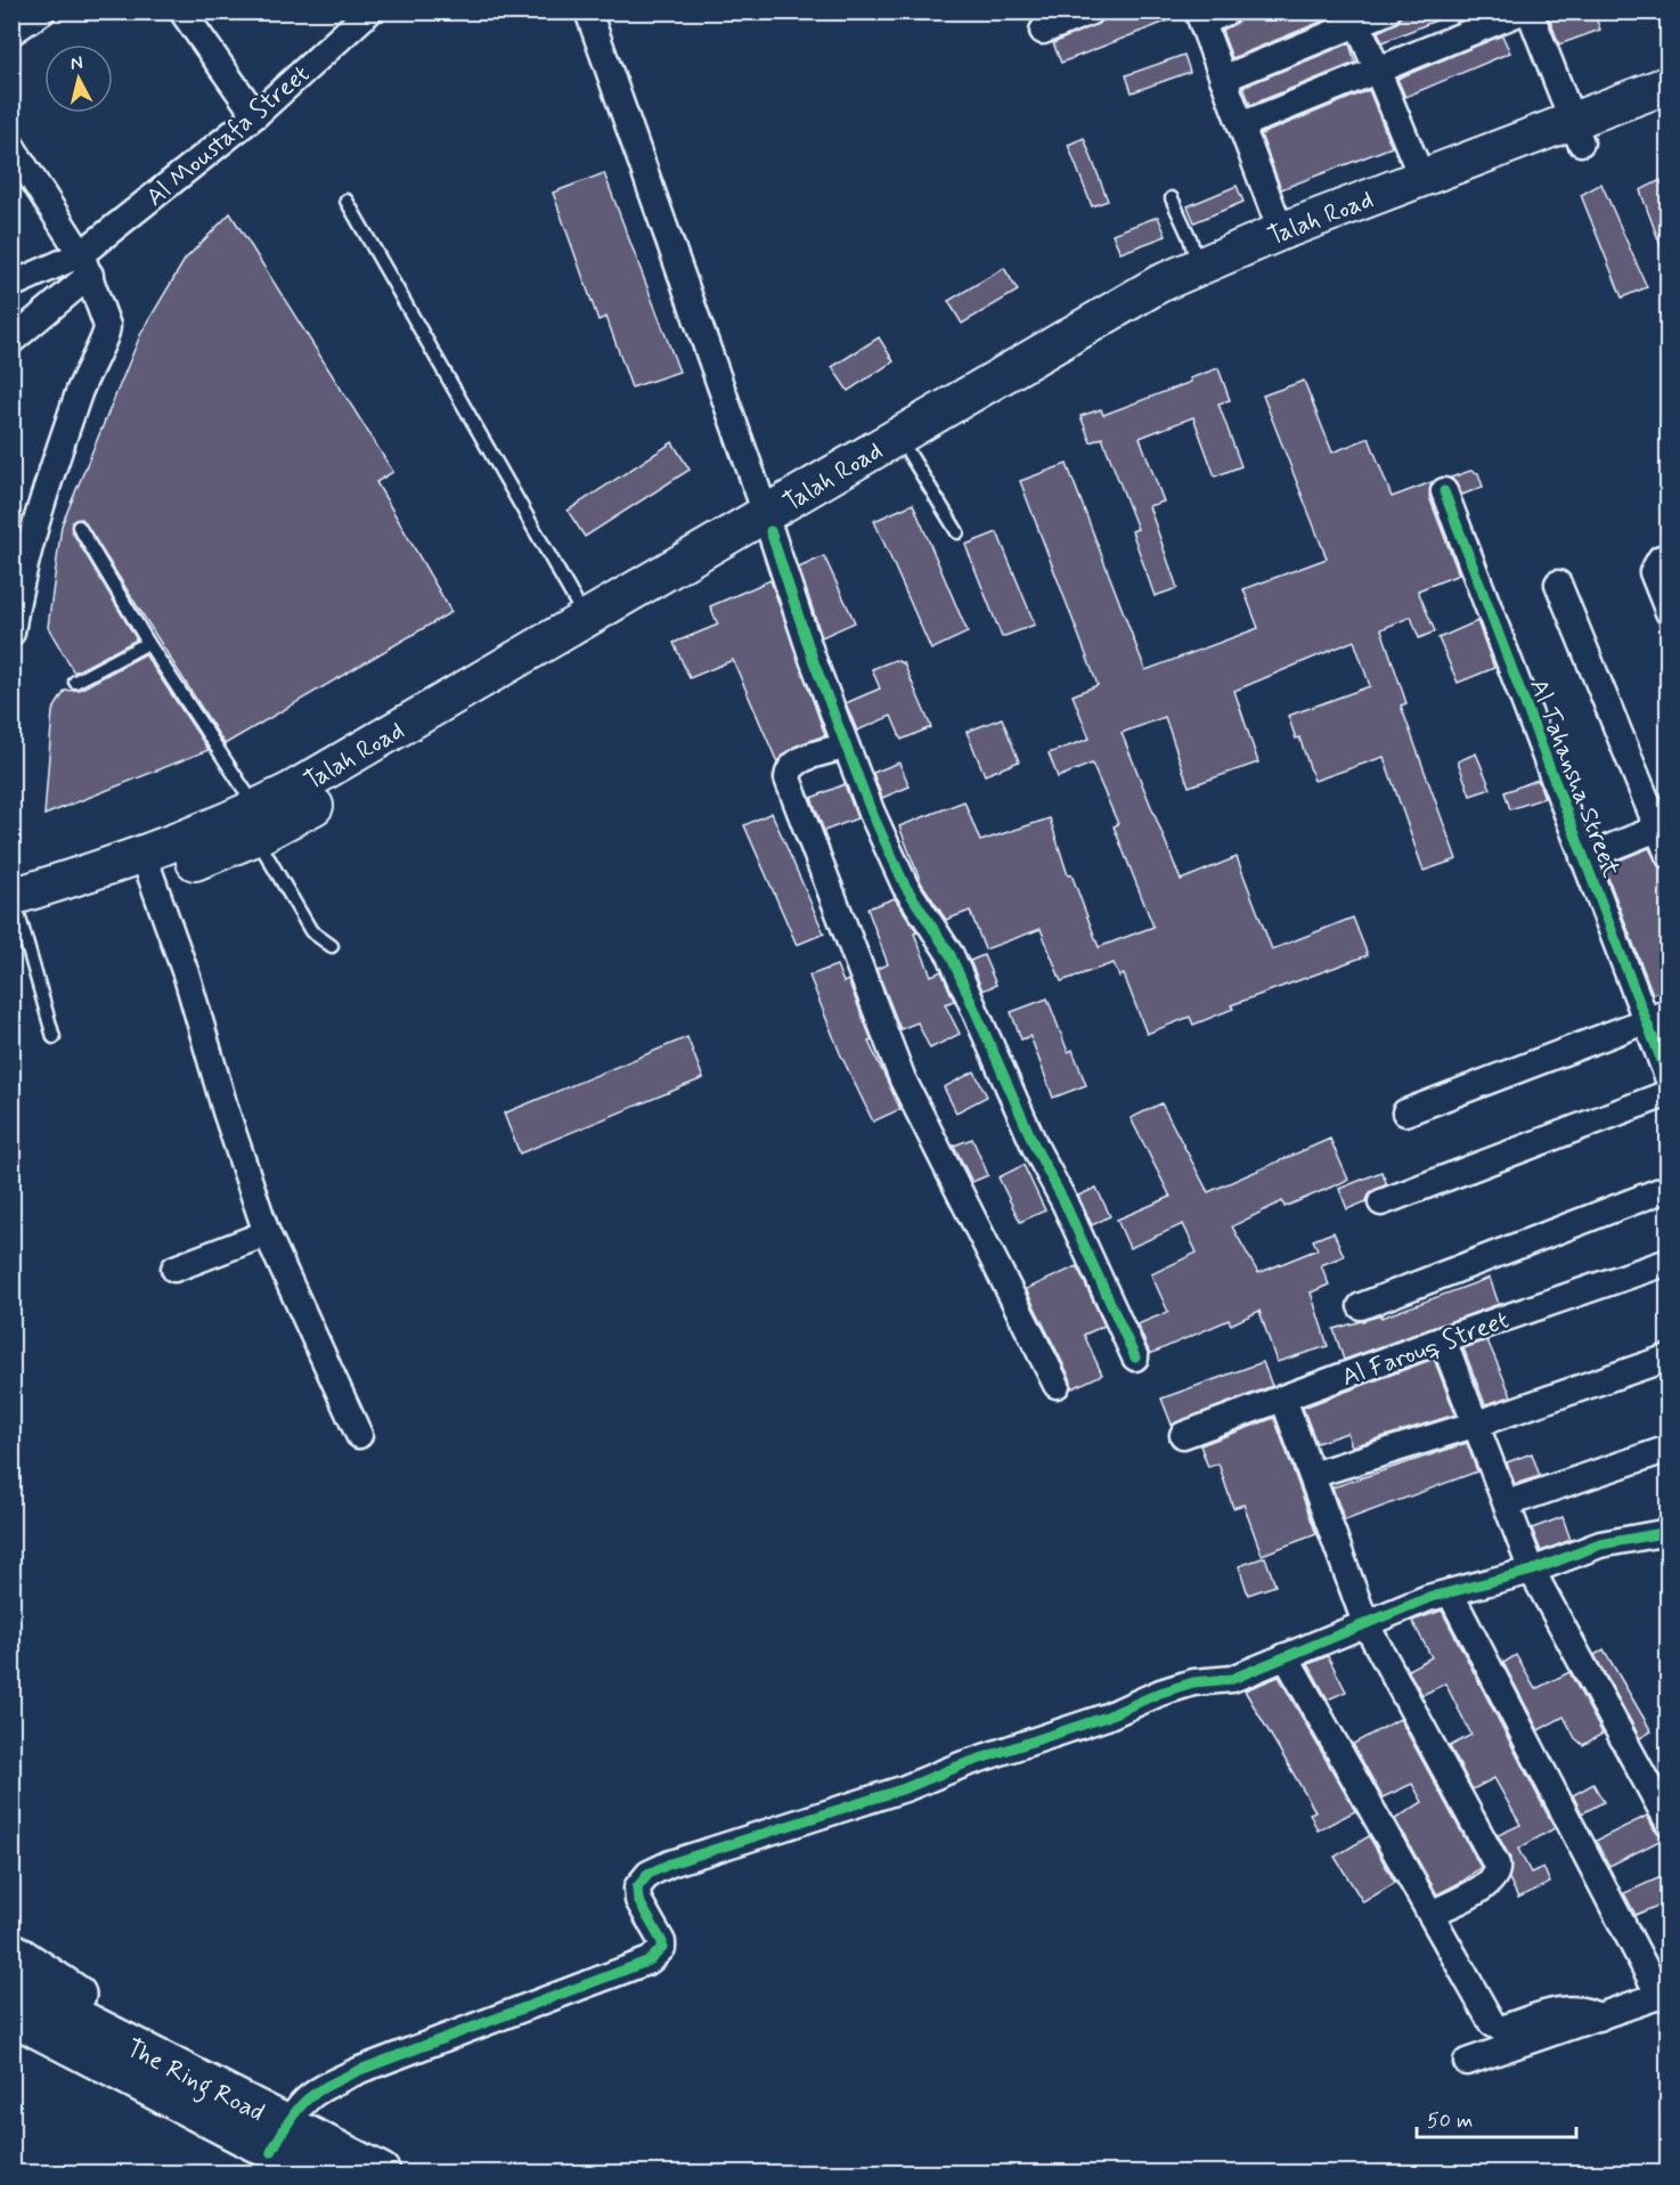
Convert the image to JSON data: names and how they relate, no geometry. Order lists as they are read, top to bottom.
{
  "streets": {
    "highway": ["The Ring Road"],
    "main road": ["Talah Road"],
    "street": ["Al Moustafa Street", "Al Tahansha Street", "Al Farouq Street"]
  },
  "scale_bar": "50 m",
  "north": "top"
}
